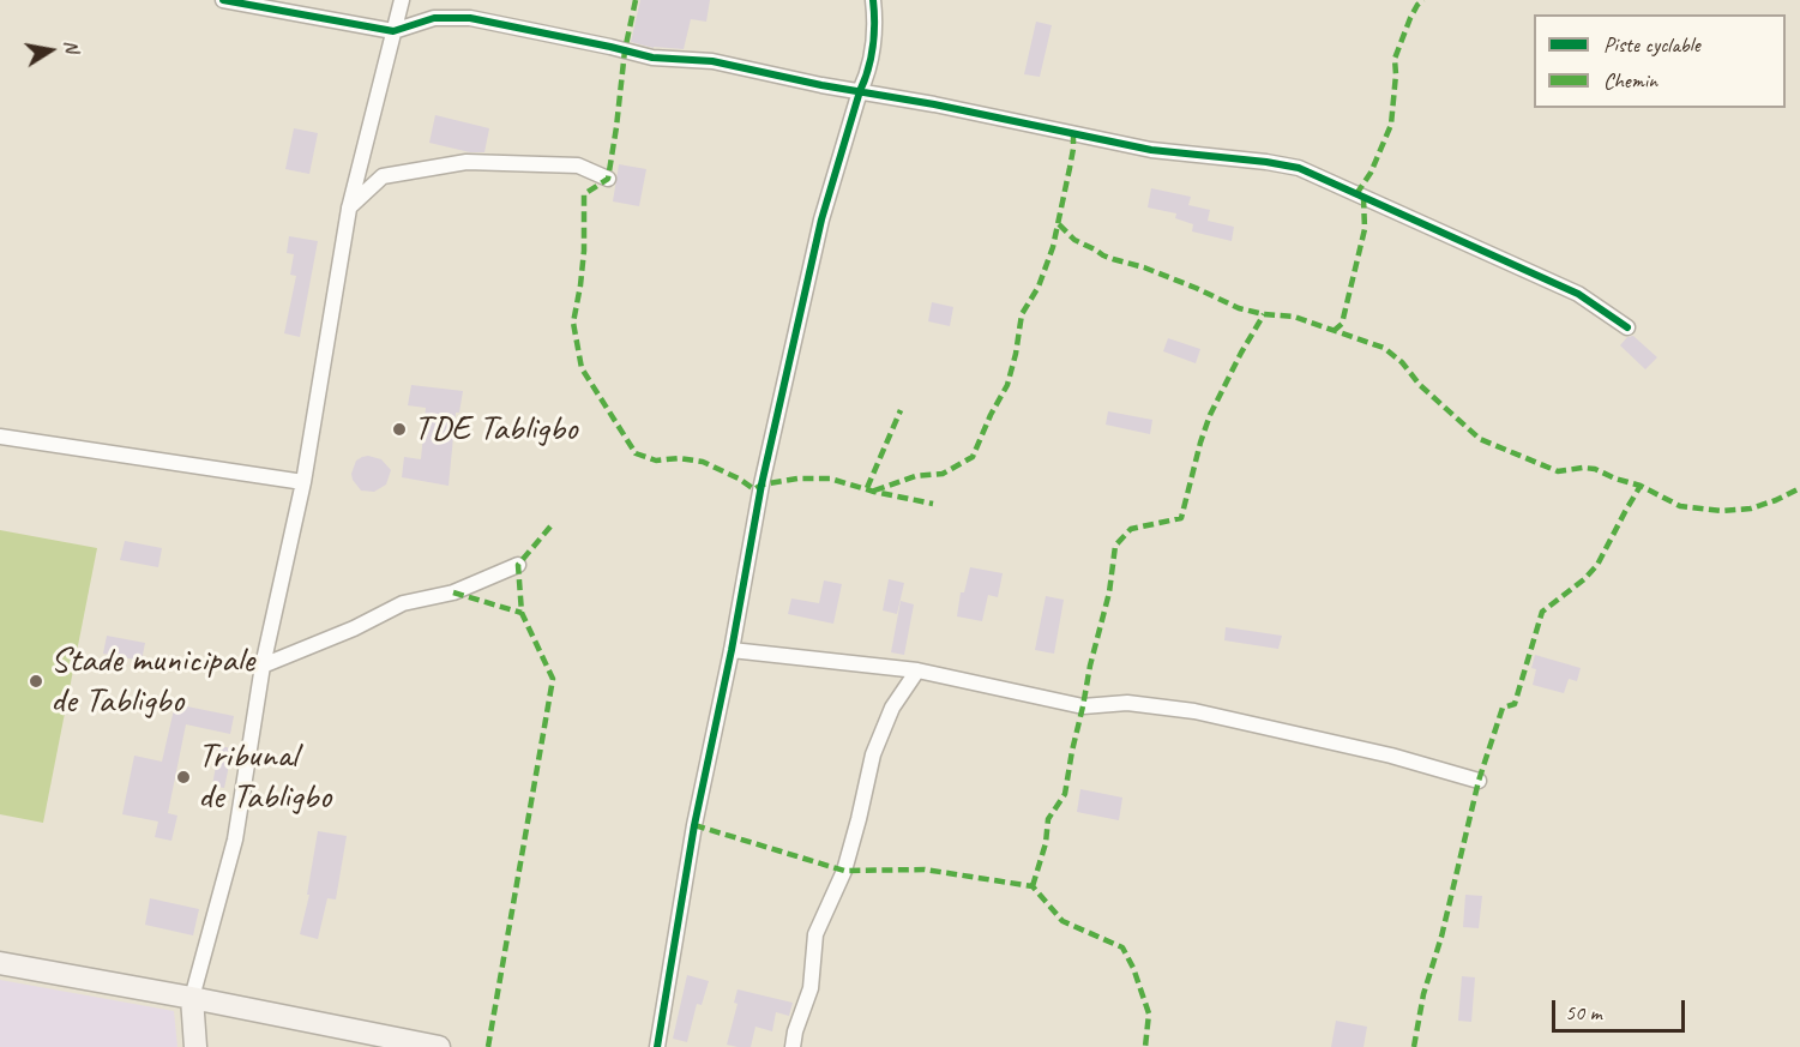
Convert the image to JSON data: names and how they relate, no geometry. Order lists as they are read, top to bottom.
{
  "places": ["TDE Tabligbo", "Stade municipale de Tabligbo", "Tribunal de Tabligbo"],
  "legend": ["Piste cyclable", "Chemin"],
  "scale_bar": "50 m",
  "north": "right"
}
